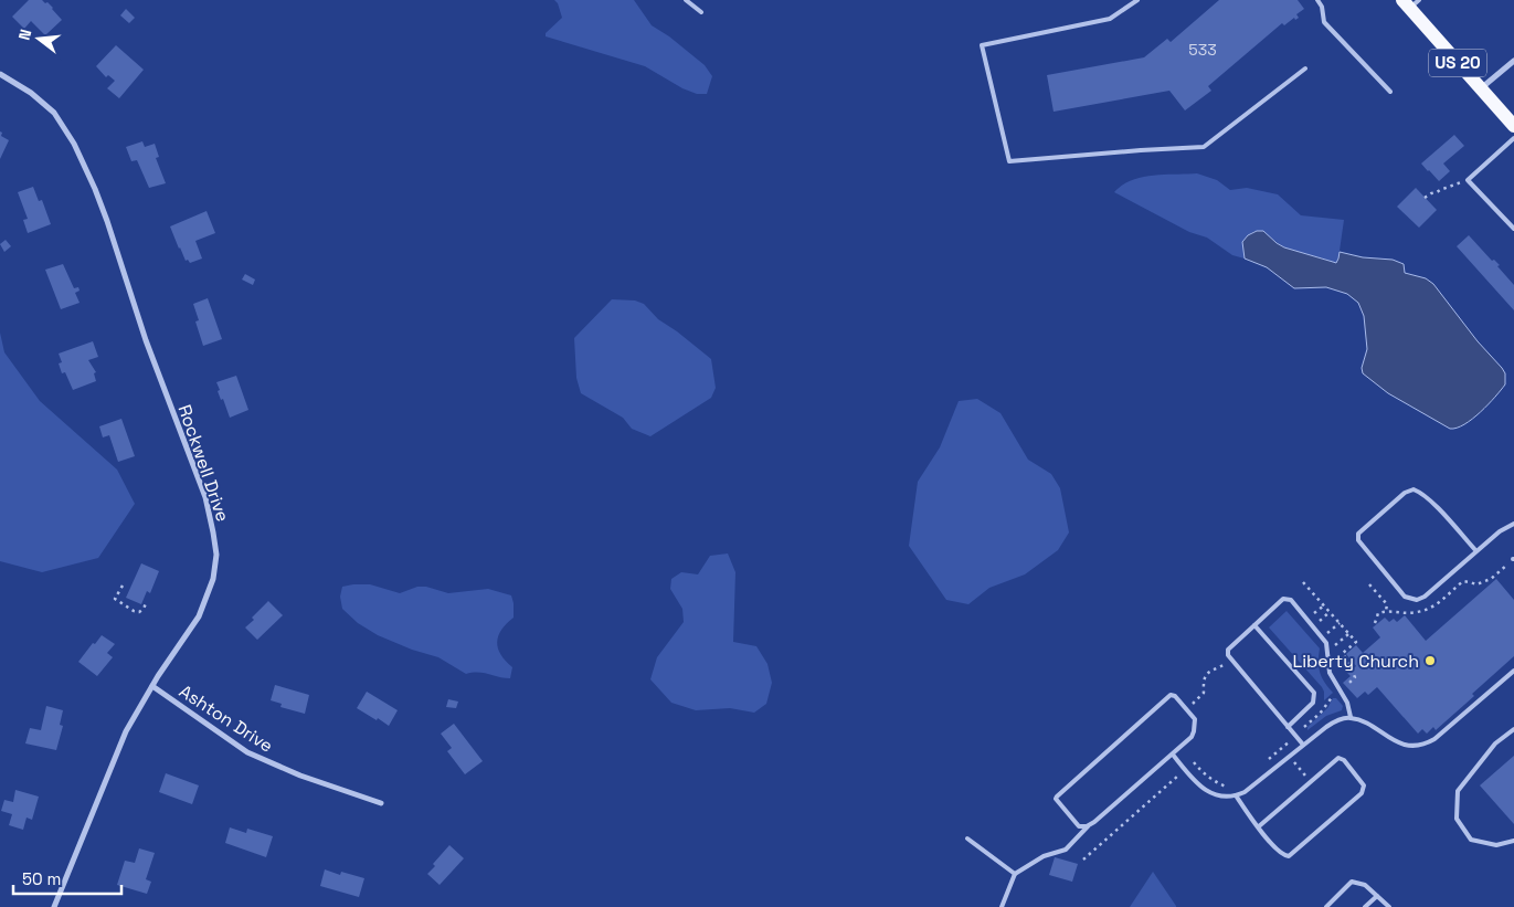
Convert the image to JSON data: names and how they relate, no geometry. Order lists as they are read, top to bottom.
{
  "streets": {
    "main road": ["US 20"],
    "street": ["Rockwell Drive", "Ashton Drive"]
  },
  "crossings": [
    ["Rockwell Drive", "Ashton Drive"]
  ],
  "places": ["Liberty Church"],
  "house_numbers": ["533"],
  "scale_bar": "50 m",
  "north": "left"
}
